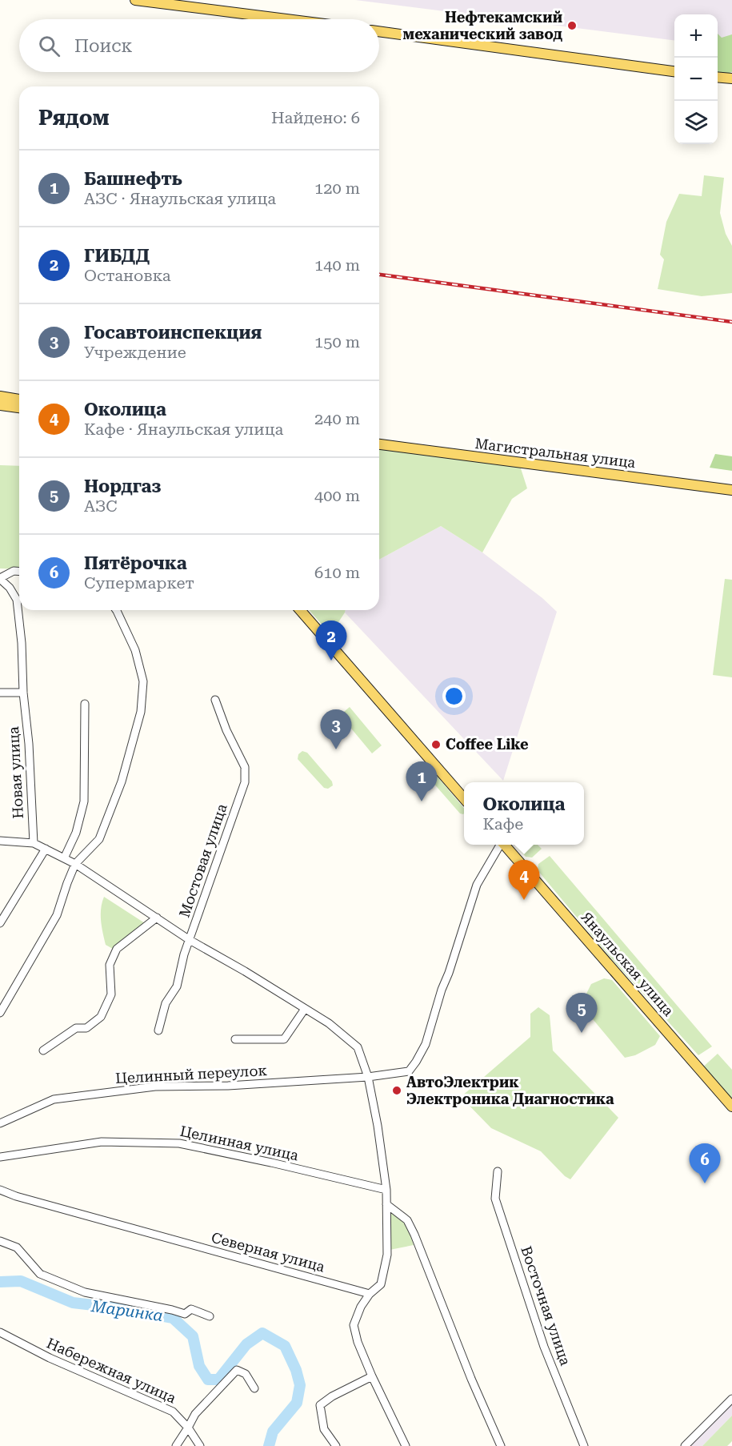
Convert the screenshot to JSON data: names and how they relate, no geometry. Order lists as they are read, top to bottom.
{
  "streets": {
    "main road": ["Магистральная улица", "Янаульская улица"],
    "street": [
      "Новая улица",
      "Мостовая улица",
      "Целинный переулок",
      "Целинная улица",
      "Северная улица",
      "Восточная улица",
      "Набережная улица"
    ]
  },
  "water": ["Маринка"],
  "places": ["Нефтекамский механический завод", "Coffee Like", "АвтоЭлектрик Электроника Диагностика"],
  "page": {
    "map_buttons": ["+", "−"],
    "search": "Поиск",
    "heading": ["Рядом", "Найдено: 6"],
    "list": [
      {
        "mark": "1",
        "name": "Башнефть",
        "note": "АЗС · Янаульская улица",
        "value": "120 m"
      },
      {
        "mark": "2",
        "name": "ГИБДД",
        "note": "Остановка",
        "value": "140 m"
      },
      {
        "mark": "3",
        "name": "Госавтоинспекция",
        "note": "Учреждение",
        "value": "150 m"
      },
      {
        "mark": "4",
        "name": "Околица",
        "note": "Кафе · Янаульская улица",
        "value": "240 m"
      },
      {
        "mark": "5",
        "name": "Нордгаз",
        "note": "АЗС",
        "value": "400 m"
      },
      {
        "mark": "6",
        "name": "Пятёрочка",
        "note": "Супермаркет",
        "value": "610 m"
      }
    ],
    "pins": [
      "2",
      "3",
      "1",
      "4",
      "5",
      "6"
    ],
    "popup": ["Околица", "Кафе"]
  }
}
